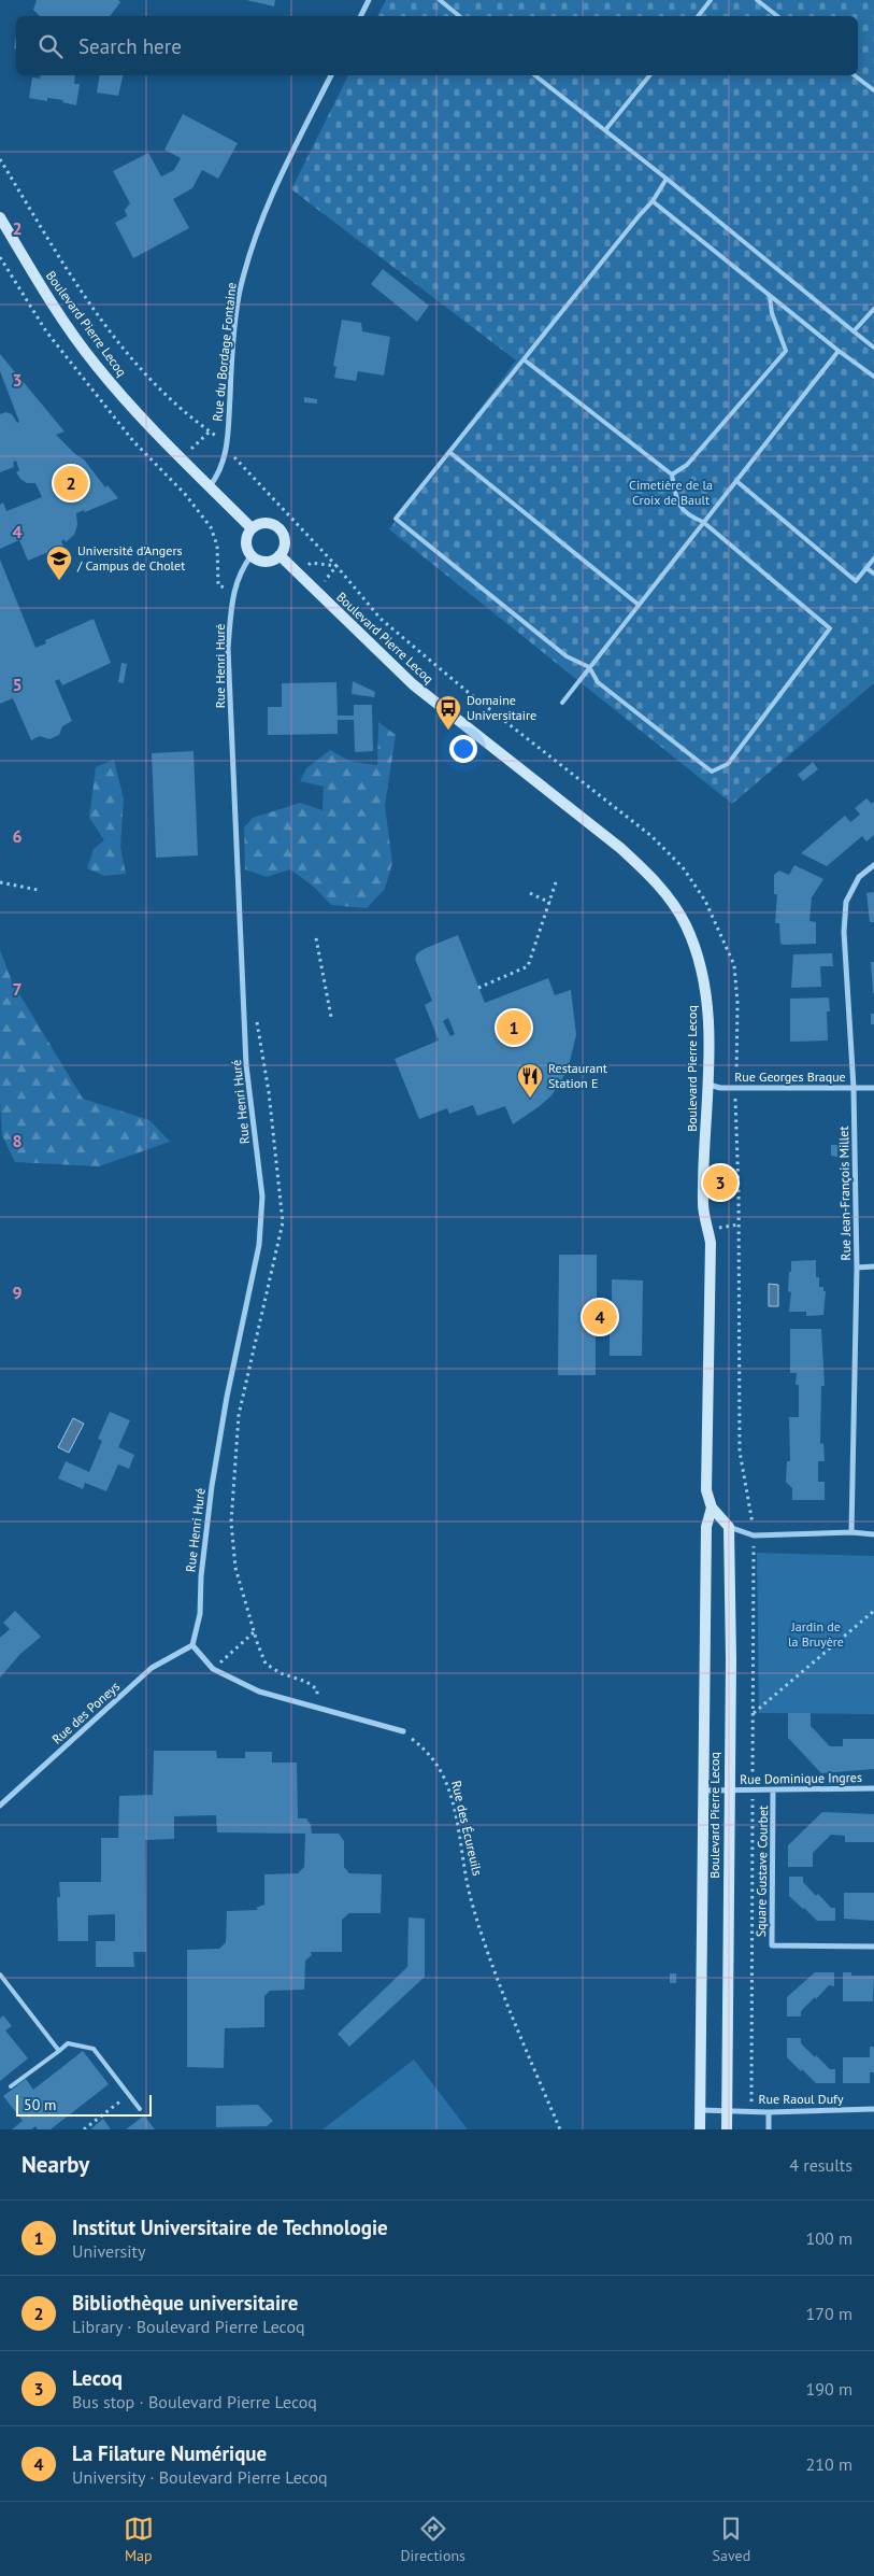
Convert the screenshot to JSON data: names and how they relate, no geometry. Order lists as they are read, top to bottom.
{
  "streets": {
    "street": [
      "Boulevard Pierre Lecoq",
      "Rue du Bordage Fontaine",
      "Rue Henri Huré",
      "Rue Georges Braque",
      "Rue Jean-François Millet",
      "Rue des Poneys",
      "Rue Dominique Ingres",
      "Square Gustave Courbet",
      "Rue Raoul Dufy"
    ],
    "path": ["Rue des Écureuils"]
  },
  "crossings": [
    ["Boulevard Pierre Lecoq", "Rue du Bordage Fontaine"],
    ["Boulevard Pierre Lecoq", "Rue Henri Huré"],
    ["Boulevard Pierre Lecoq", "Rue Georges Braque"],
    ["Boulevard Pierre Lecoq", "Rue Dominique Ingres"],
    ["Boulevard Pierre Lecoq", "Rue Raoul Dufy"],
    ["Rue Henri Huré", "Rue des Poneys"],
    ["Rue Georges Braque", "Rue Jean-François Millet"],
    ["Rue Dominique Ingres", "Square Gustave Courbet"]
  ],
  "parks": ["Cimetière de la Croix de Bault", "Jardin de la Bruyère"],
  "places": {
    "school or university": ["Université d’Angers / Campus de Cholet"],
    "bus stop": ["Domaine Universitaire"],
    "restaurant": ["Restaurant Station E"]
  },
  "scale_bar": "50 m",
  "page": {
    "search": "Search here",
    "pins": [
      "2",
      "1",
      "3",
      "4"
    ],
    "scale": "50 m",
    "heading": ["Nearby", "4 results"],
    "list": [
      {
        "mark": "1",
        "name": "Institut Universitaire de Technologie",
        "note": "University",
        "value": "100 m"
      },
      {
        "mark": "2",
        "name": "Bibliothèque universitaire",
        "note": "Library · Boulevard Pierre Lecoq",
        "value": "170 m"
      },
      {
        "mark": "3",
        "name": "Lecoq",
        "note": "Bus stop · Boulevard Pierre Lecoq",
        "value": "190 m"
      },
      {
        "mark": "4",
        "name": "La Filature Numérique",
        "note": "University · Boulevard Pierre Lecoq",
        "value": "210 m"
      }
    ],
    "nav": ["Map", "Directions", "Saved"]
  },
  "grid": {
    "rows": [
      "2",
      "3",
      "4",
      "5",
      "6",
      "7",
      "8",
      "9"
    ]
  }
}
